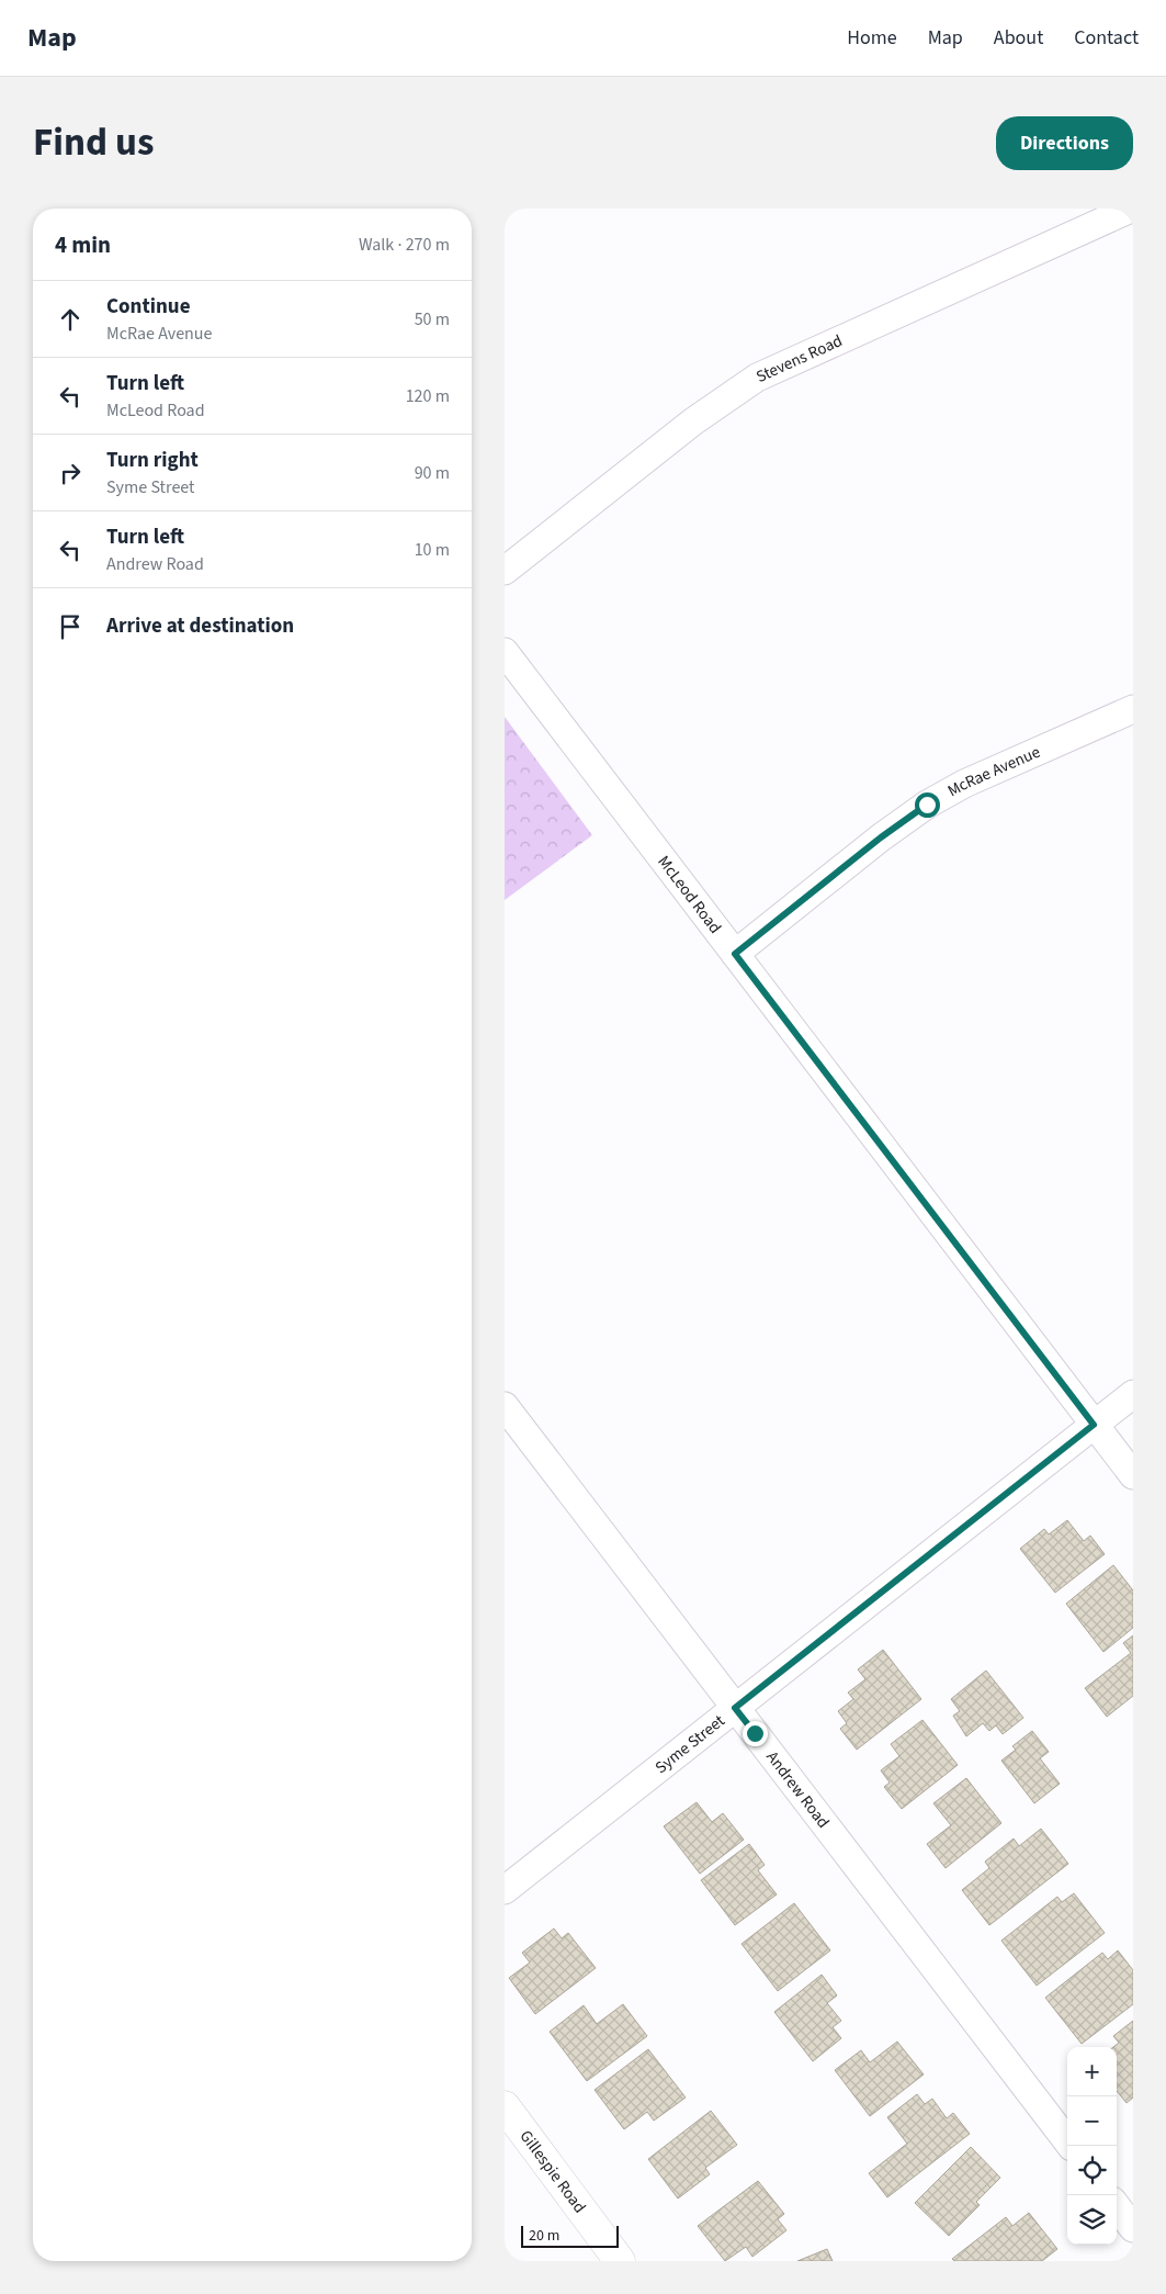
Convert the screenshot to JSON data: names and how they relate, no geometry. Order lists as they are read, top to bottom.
{
  "streets": {
    "street": [
      "Stevens Road",
      "McRae Avenue",
      "McLeod Road",
      "Syme Street",
      "Andrew Road",
      "Gillespie Road"
    ]
  },
  "crossings": [
    ["McRae Avenue", "McLeod Road"],
    ["McLeod Road", "Syme Street"],
    ["Syme Street", "Andrew Road"]
  ],
  "scale_bar": "20 m",
  "page": {
    "header": "Map",
    "nav": [
      "Home",
      "Map",
      "About",
      "Contact"
    ],
    "title": "Find us",
    "buttons": "Directions",
    "heading": ["4 min", "Walk · 270 m"],
    "list": [
      ["Continue", "McRae Avenue", "50 m"],
      ["Turn left", "McLeod Road", "120 m"],
      ["Turn right", "Syme Street", "90 m"],
      ["Turn left", "Andrew Road", "10 m"],
      "Arrive at destination"
    ],
    "map_buttons": ["+", "−"],
    "scale": "20 m"
  }
}
